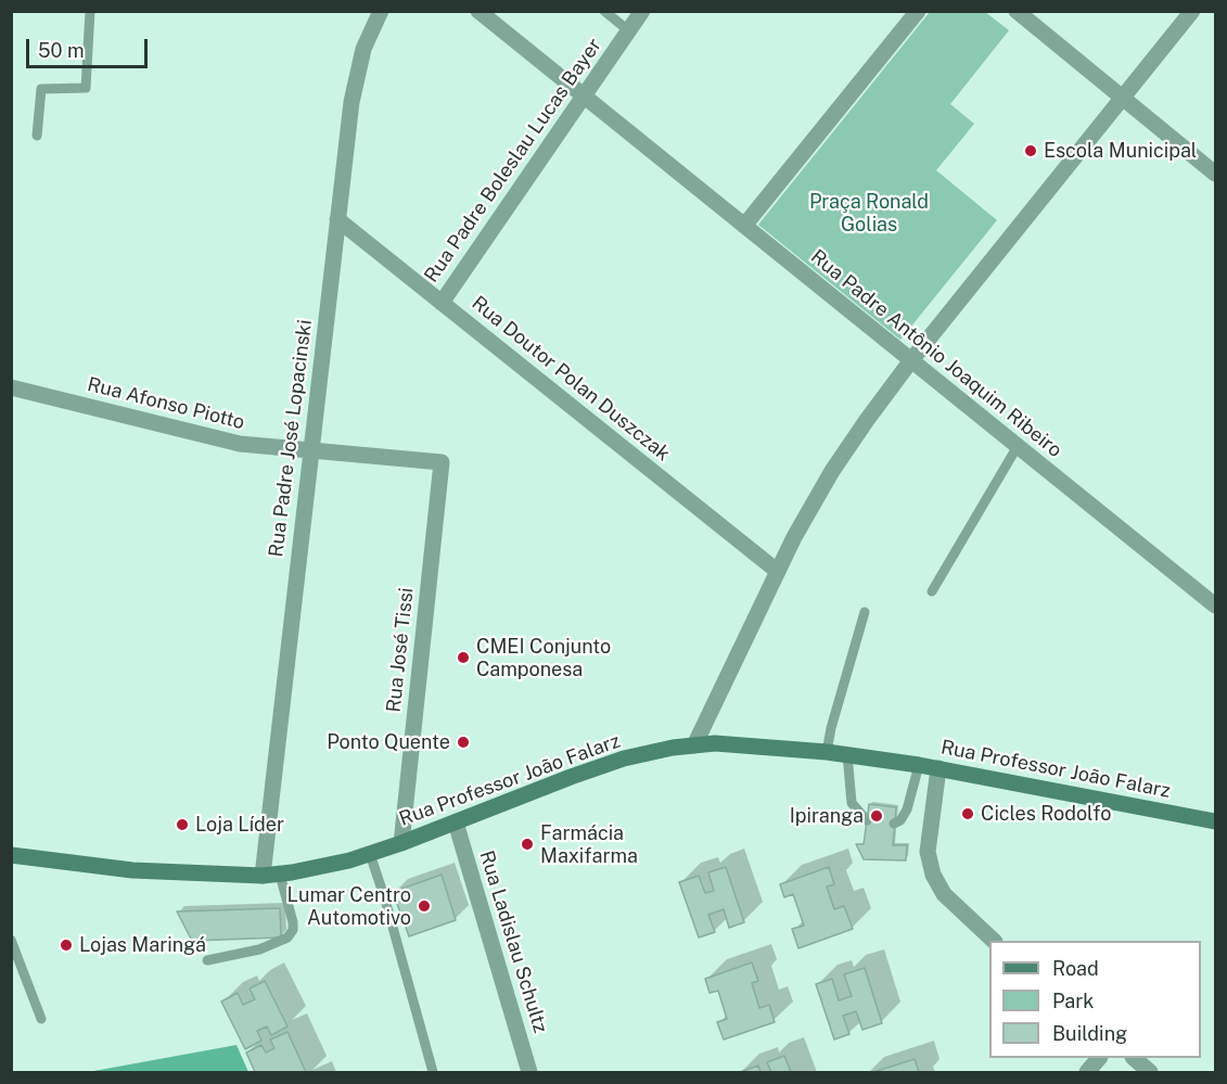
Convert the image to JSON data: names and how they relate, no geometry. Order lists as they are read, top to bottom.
{
  "streets": {
    "main road": ["Rua Professor João Falarz"],
    "street": [
      "Rua Padre Boleslau Lucas Bayer",
      "Rua Padre Antônio Joaquim Ribeiro",
      "Rua Doutor Polan Duszczak",
      "Rua Afonso Piotto",
      "Rua Padre José Lopacinski",
      "Rua José Tissi",
      "Rua Ladislau Schultz"
    ]
  },
  "crossings": [
    ["Rua Padre Boleslau Lucas Bayer", "Rua Padre Antônio Joaquim Ribeiro"],
    ["Rua Padre Boleslau Lucas Bayer", "Rua Doutor Polan Duszczak"],
    ["Rua Doutor Polan Duszczak", "Rua Padre José Lopacinski"],
    ["Rua Afonso Piotto", "Rua Padre José Lopacinski"],
    ["Rua Afonso Piotto", "Rua José Tissi"],
    ["Rua Padre José Lopacinski", "Rua Professor João Falarz"],
    ["Rua José Tissi", "Rua Professor João Falarz"],
    ["Rua Professor João Falarz", "Rua Ladislau Schultz"]
  ],
  "parks": ["Praça Ronald Golias"],
  "places": [
    "Escola Municipal",
    "CMEI Conjunto Camponesa",
    "Ponto Quente",
    "Cicles Rodolfo",
    "Ipiranga",
    "Loja Líder",
    "Farmácia Maxifarma",
    "Lumar Centro Automotivo",
    "Lojas Maringá"
  ],
  "legend": ["Road", "Park", "Building"],
  "scale_bar": "50 m"
}
